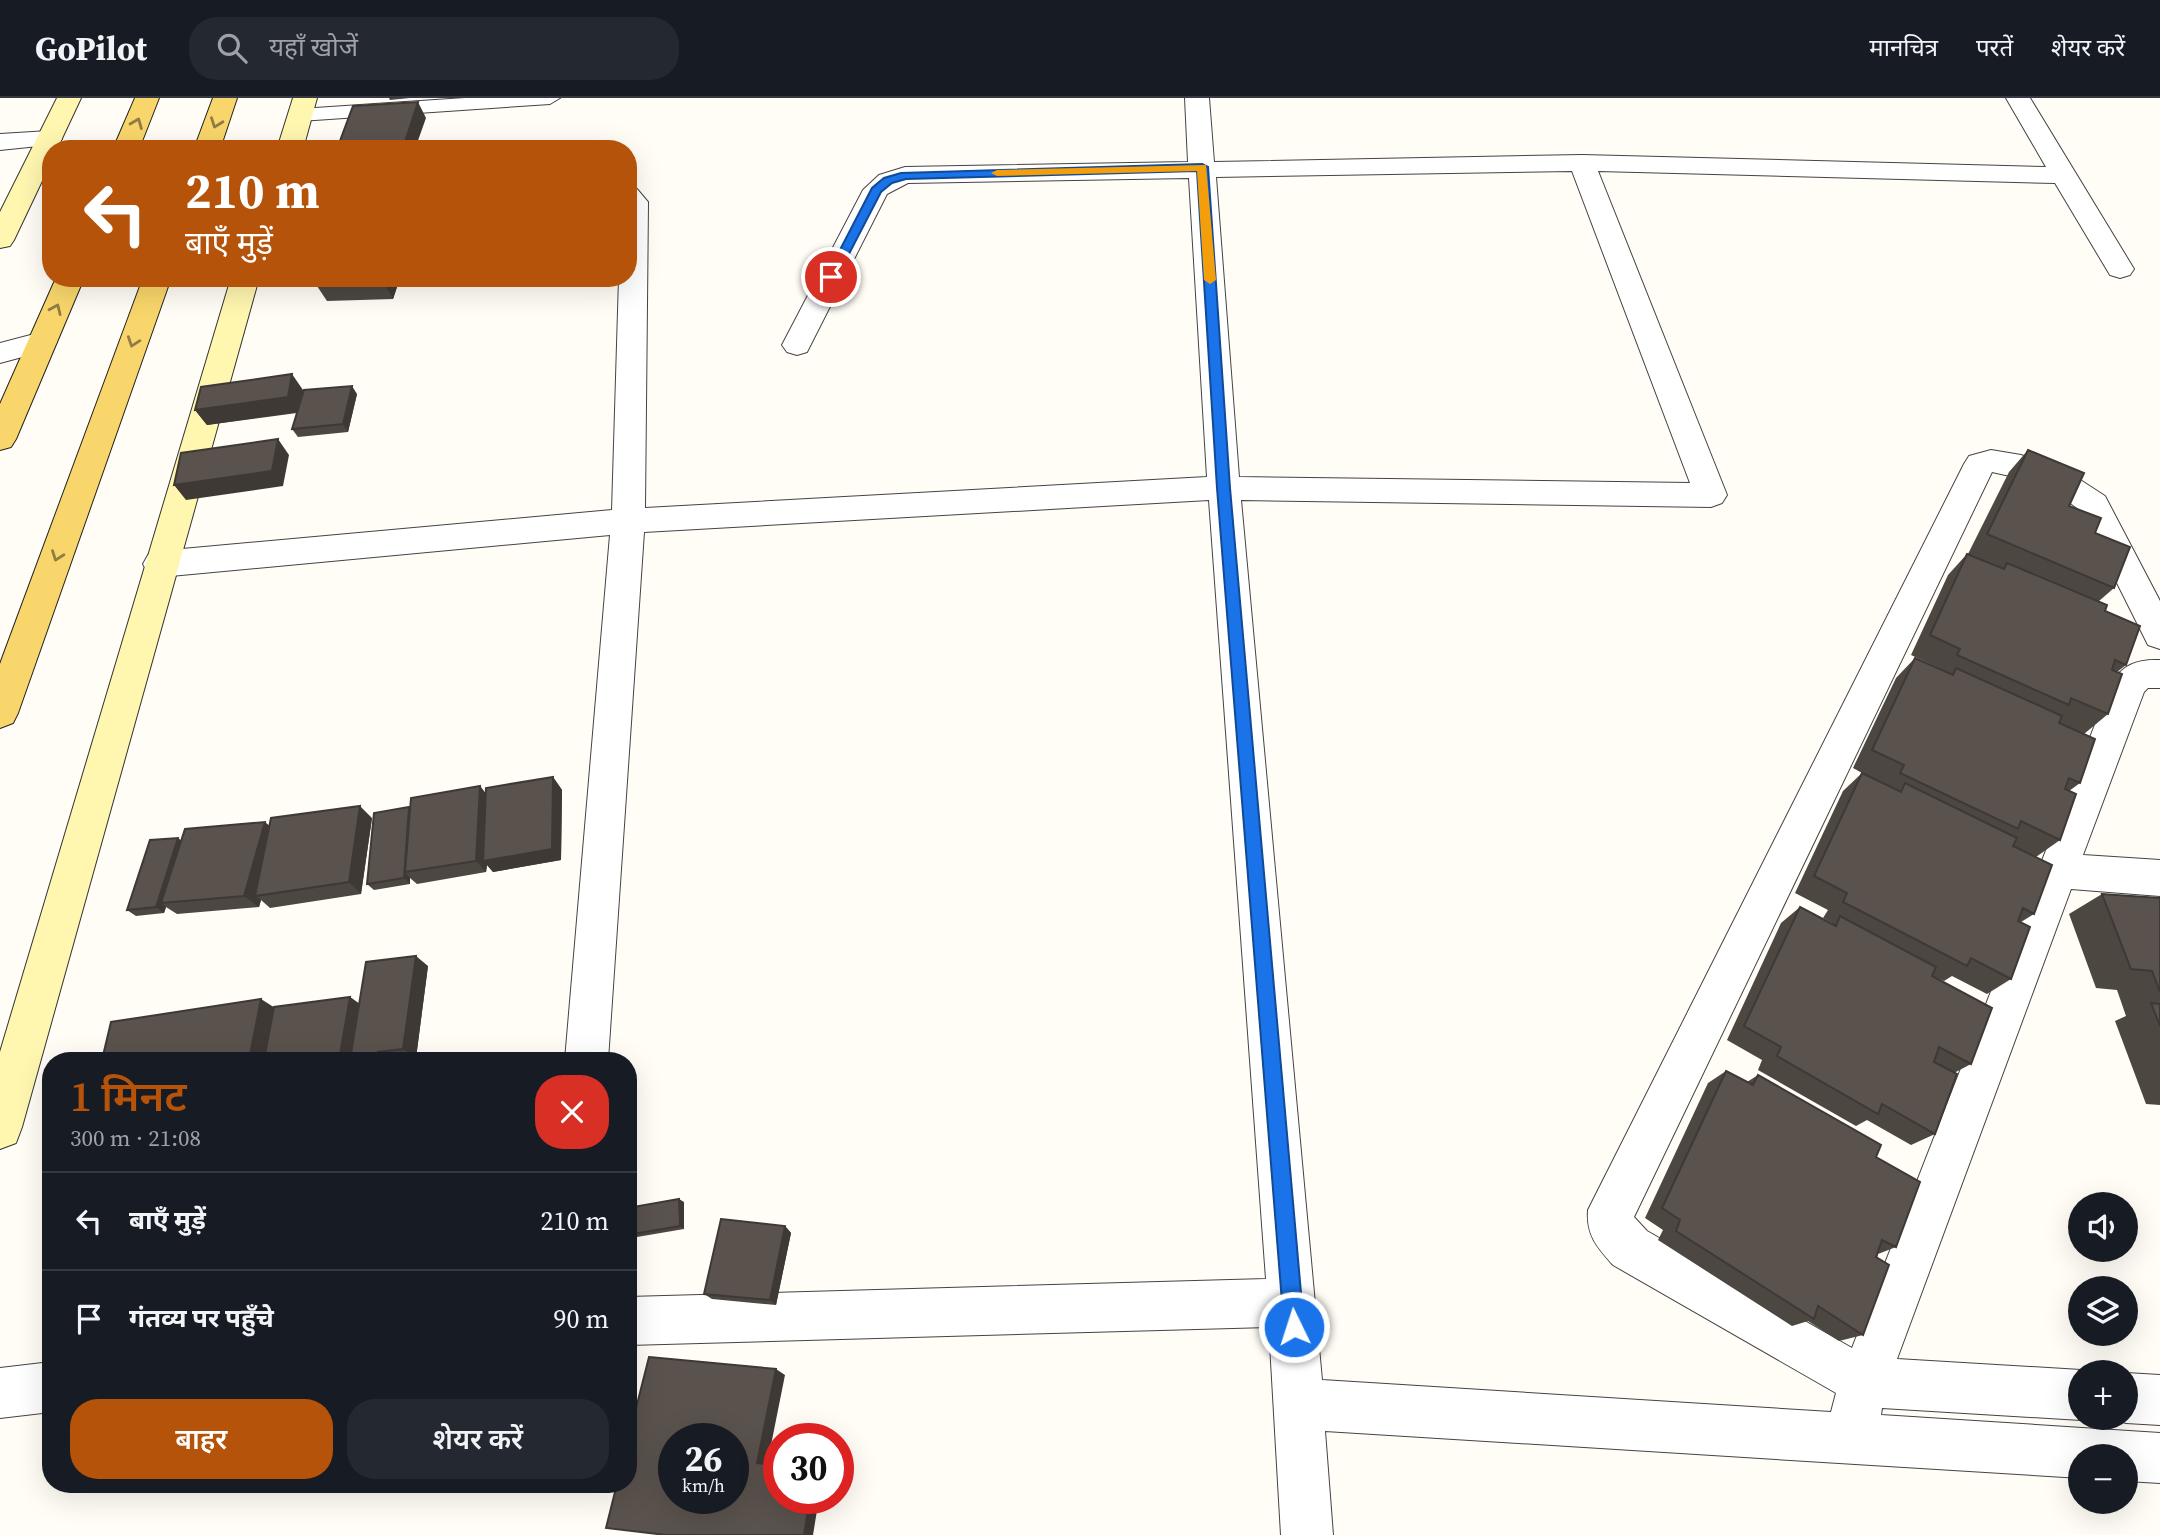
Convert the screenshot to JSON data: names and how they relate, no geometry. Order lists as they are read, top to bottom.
{
  "page": {
    "header": "GoPilot",
    "search": "यहाँ खोजें",
    "nav": ["मानचित्र", "परतें", "शेयर करें"],
    "turn": ["210 m", "बाएँ मुड़ें"],
    "heading": ["1 मिनट", "300 m · 21:08"],
    "list": [
      {
        "name": "बाएँ मुड़ें",
        "value": "210 m"
      },
      {
        "name": "गंतव्य पर पहुँचे",
        "value": "90 m"
      }
    ],
    "map_buttons": ["+", "−"],
    "buttons": ["बाहर", "शेयर करें"],
    "speed": "26 km/h",
    "limit": "30"
  }
}
